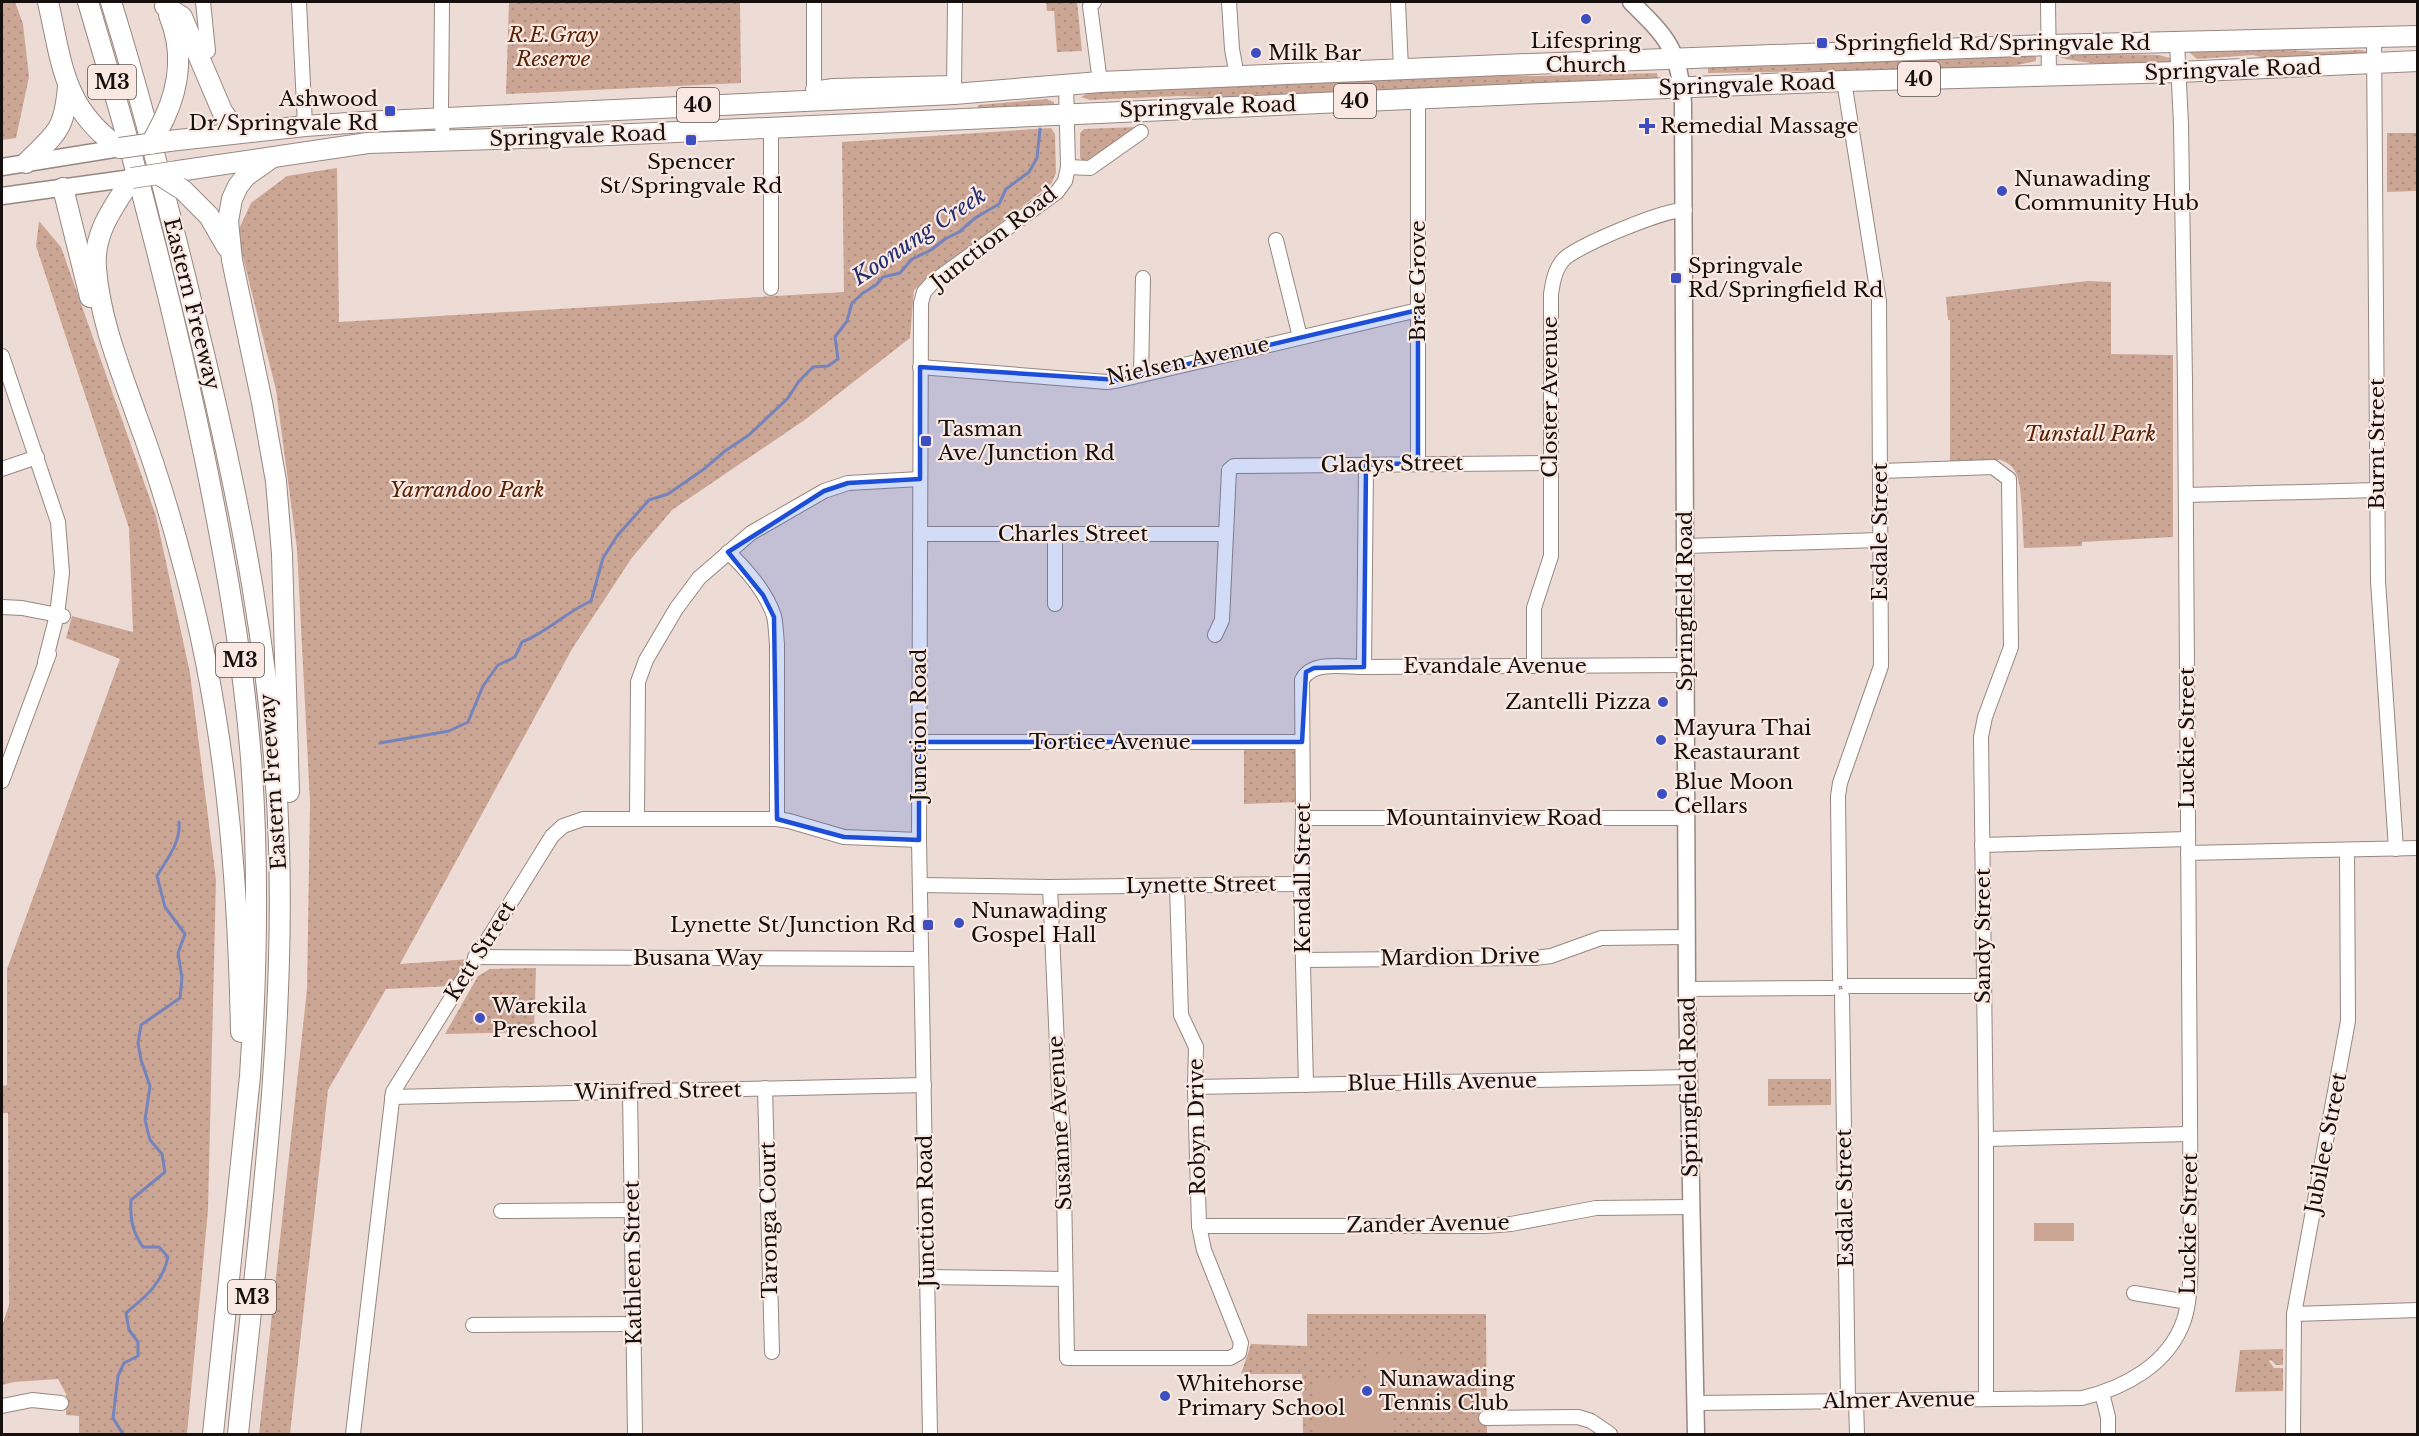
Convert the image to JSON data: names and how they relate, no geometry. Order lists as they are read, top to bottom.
{
  "streets": {
    "highway": [
      "Springvale Road",
      "40",
      "M3",
      "Eastern Freeway"
    ],
    "main road": ["Springfield Road"],
    "street": [
      "Junction Road",
      "Brae Grove",
      "Nielsen Avenue",
      "Closter Avenue",
      "Burnt Street",
      "Gladys Street",
      "Esdale Street",
      "Charles Street",
      "Evandale Avenue",
      "Luckie Street",
      "Tortice Avenue",
      "Mountainview Road",
      "Kendall Street",
      "Lynette Street",
      "Sandy Street",
      "Kett Street",
      "Mardion Drive",
      "Busana Way",
      "Blue Hills Avenue",
      "Winifred Street",
      "Susanne Avenue",
      "Robyn Drive",
      "Jubilee Street",
      "Taronga Court",
      "Zander Avenue",
      "Kathleen Street",
      "Almer Avenue"
    ]
  },
  "crossings": [
    ["Springvale Road", "M3"],
    ["Springvale Road", "Junction Road"],
    ["Springvale Road", "Brae Grove"],
    ["Springvale Road", "Eastern Freeway"],
    ["Springvale Road", "Burnt Street"],
    ["Springvale Road", "Esdale Street"],
    ["Springvale Road", "Springfield Road"],
    ["Springvale Road", "Luckie Street"],
    ["M3", "Eastern Freeway"],
    ["Junction Road", "Nielsen Avenue"],
    ["Junction Road", "Charles Street"],
    ["Junction Road", "Tortice Avenue"],
    ["Junction Road", "Lynette Street"],
    ["Junction Road", "Kett Street"],
    ["Junction Road", "Busana Way"],
    ["Junction Road", "Winifred Street"],
    ["Brae Grove", "Nielsen Avenue"],
    ["Brae Grove", "Gladys Street"],
    ["Closter Avenue", "Gladys Street"],
    ["Closter Avenue", "Springfield Road"],
    ["Closter Avenue", "Evandale Avenue"],
    ["Gladys Street", "Charles Street"],
    ["Esdale Street", "Sandy Street"],
    ["Esdale Street", "Almer Avenue"],
    ["Springfield Road", "Evandale Avenue"],
    ["Springfield Road", "Mountainview Road"],
    ["Springfield Road", "Mardion Drive"],
    ["Springfield Road", "Blue Hills Avenue"],
    ["Springfield Road", "Zander Avenue"],
    ["Springfield Road", "Almer Avenue"],
    ["Evandale Avenue", "Kendall Street"],
    ["Luckie Street", "Almer Avenue"],
    ["Tortice Avenue", "Kendall Street"],
    ["Mountainview Road", "Kendall Street"],
    ["Kendall Street", "Lynette Street"],
    ["Kendall Street", "Mardion Drive"],
    ["Kendall Street", "Blue Hills Avenue"],
    ["Lynette Street", "Susanne Avenue"],
    ["Lynette Street", "Robyn Drive"],
    ["Sandy Street", "Almer Avenue"],
    ["Kett Street", "Busana Way"],
    ["Kett Street", "Winifred Street"],
    ["Blue Hills Avenue", "Robyn Drive"],
    ["Winifred Street", "Taronga Court"],
    ["Winifred Street", "Kathleen Street"],
    ["Susanne Avenue", "Robyn Drive"],
    ["Robyn Drive", "Zander Avenue"]
  ],
  "water": ["Koonung Creek"],
  "parks": ["R.E.Gray Reserve", "Tunstall Park", "Yarrandoo Park"],
  "places": {
    "other": [
      "Lifespring Church",
      "Milk Bar",
      "Nunawading Community Hub",
      "Zantelli Pizza",
      "Mayura Thai Reastaurant",
      "Blue Moon Cellars",
      "Nunawading Gospel Hall",
      "Warekila Preschool",
      "Nunawading Tennis Club",
      "Whitehorse Primary School"
    ],
    "transit": [
      "Springfield Rd/Springvale Rd",
      "Ashwood Dr/Springvale Rd",
      "Spencer St/Springvale Rd",
      "Springvale Rd/Springfield Rd",
      "Tasman Ave/Junction Rd",
      "Lynette St/Junction Rd"
    ],
    "health": ["Remedial Massage"]
  }
}
